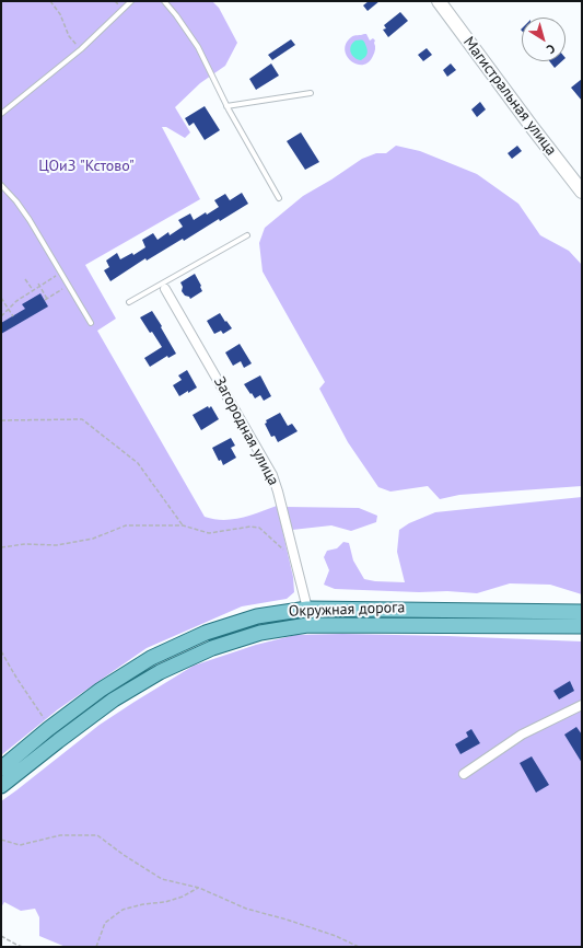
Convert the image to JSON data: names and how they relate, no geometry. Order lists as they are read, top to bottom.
{
  "streets": {
    "main road": ["Магистральная улица", "Окружная дорога"],
    "street": ["Загородная улица"]
  },
  "crossings": [
    ["Загородная улица", "Окружная дорога"]
  ],
  "parks": ["ЦОиЗ \"Кстово\""],
  "north": "bottom right"
}
